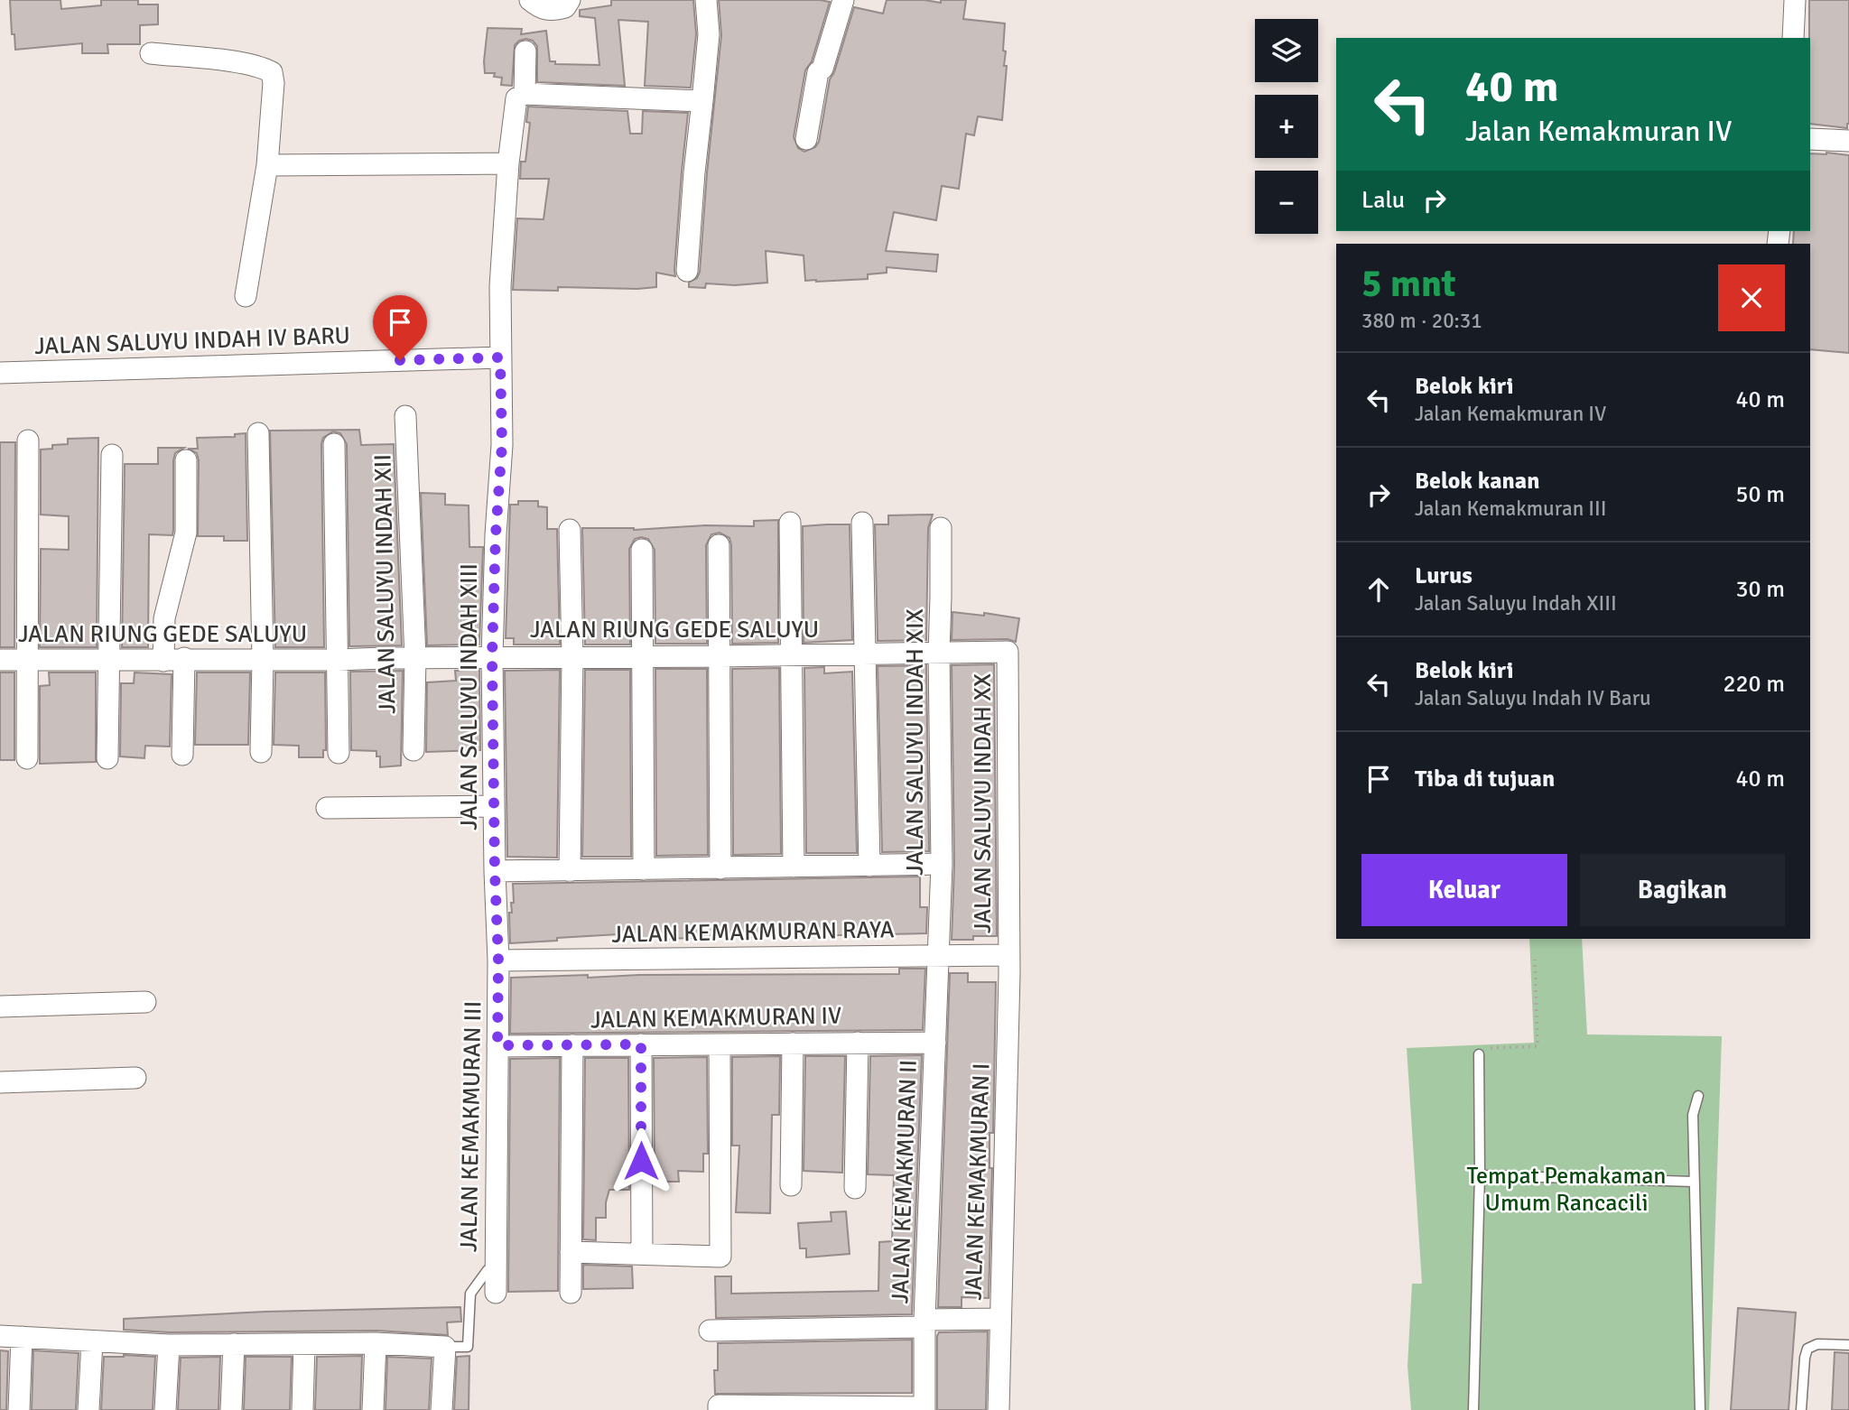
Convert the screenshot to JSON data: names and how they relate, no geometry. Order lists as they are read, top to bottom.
{
  "streets": {
    "street": [
      "JALAN SALUYU INDAH IV BARU",
      "JALAN SALUYU INDAH XII",
      "JALAN RIUNG GEDE SALUYU",
      "JALAN SALUYU INDAH XIII",
      "JALAN SALUYU INDAH XIX",
      "JALAN SALUYU INDAH XX",
      "JALAN KEMAKMURAN RAYA",
      "JALAN KEMAKMURAN IV",
      "JALAN KEMAKMURAN III",
      "JALAN KEMAKMURAN II",
      "JALAN KEMAKMURAN I"
    ]
  },
  "crossings": [
    ["JALAN SALUYU INDAH IV BARU", "JALAN SALUYU INDAH XIII"],
    ["JALAN SALUYU INDAH XII", "JALAN RIUNG GEDE SALUYU"],
    ["JALAN RIUNG GEDE SALUYU", "JALAN SALUYU INDAH XIII"],
    ["JALAN RIUNG GEDE SALUYU", "JALAN SALUYU INDAH XIX"],
    ["JALAN RIUNG GEDE SALUYU", "JALAN SALUYU INDAH XX"],
    ["JALAN SALUYU INDAH XIII", "JALAN KEMAKMURAN RAYA"],
    ["JALAN SALUYU INDAH XIII", "JALAN KEMAKMURAN III"],
    ["JALAN SALUYU INDAH XIX", "JALAN KEMAKMURAN RAYA"],
    ["JALAN SALUYU INDAH XIX", "JALAN KEMAKMURAN II"],
    ["JALAN SALUYU INDAH XX", "JALAN KEMAKMURAN RAYA"],
    ["JALAN SALUYU INDAH XX", "JALAN KEMAKMURAN I"],
    ["JALAN KEMAKMURAN RAYA", "JALAN KEMAKMURAN III"],
    ["JALAN KEMAKMURAN RAYA", "JALAN KEMAKMURAN II"],
    ["JALAN KEMAKMURAN RAYA", "JALAN KEMAKMURAN I"],
    ["JALAN KEMAKMURAN IV", "JALAN KEMAKMURAN III"],
    ["JALAN KEMAKMURAN IV", "JALAN KEMAKMURAN II"]
  ],
  "parks": ["Tempat Pemakaman Umum Rancacili"],
  "page": {
    "map_buttons": ["+", "−"],
    "turn": ["40 m", "Jalan Kemakmuran IV"],
    "then": "Lalu",
    "heading": ["5 mnt", "380 m · 20:31"],
    "list": [
      {
        "name": "Belok kiri",
        "note": "Jalan Kemakmuran IV",
        "value": "40 m"
      },
      {
        "name": "Belok kanan",
        "note": "Jalan Kemakmuran III",
        "value": "50 m"
      },
      {
        "name": "Lurus",
        "note": "Jalan Saluyu Indah XIII",
        "value": "30 m"
      },
      {
        "name": "Belok kiri",
        "note": "Jalan Saluyu Indah IV Baru",
        "value": "220 m"
      },
      {
        "name": "Tiba di tujuan",
        "value": "40 m"
      }
    ],
    "buttons": ["Keluar", "Bagikan"]
  }
}
